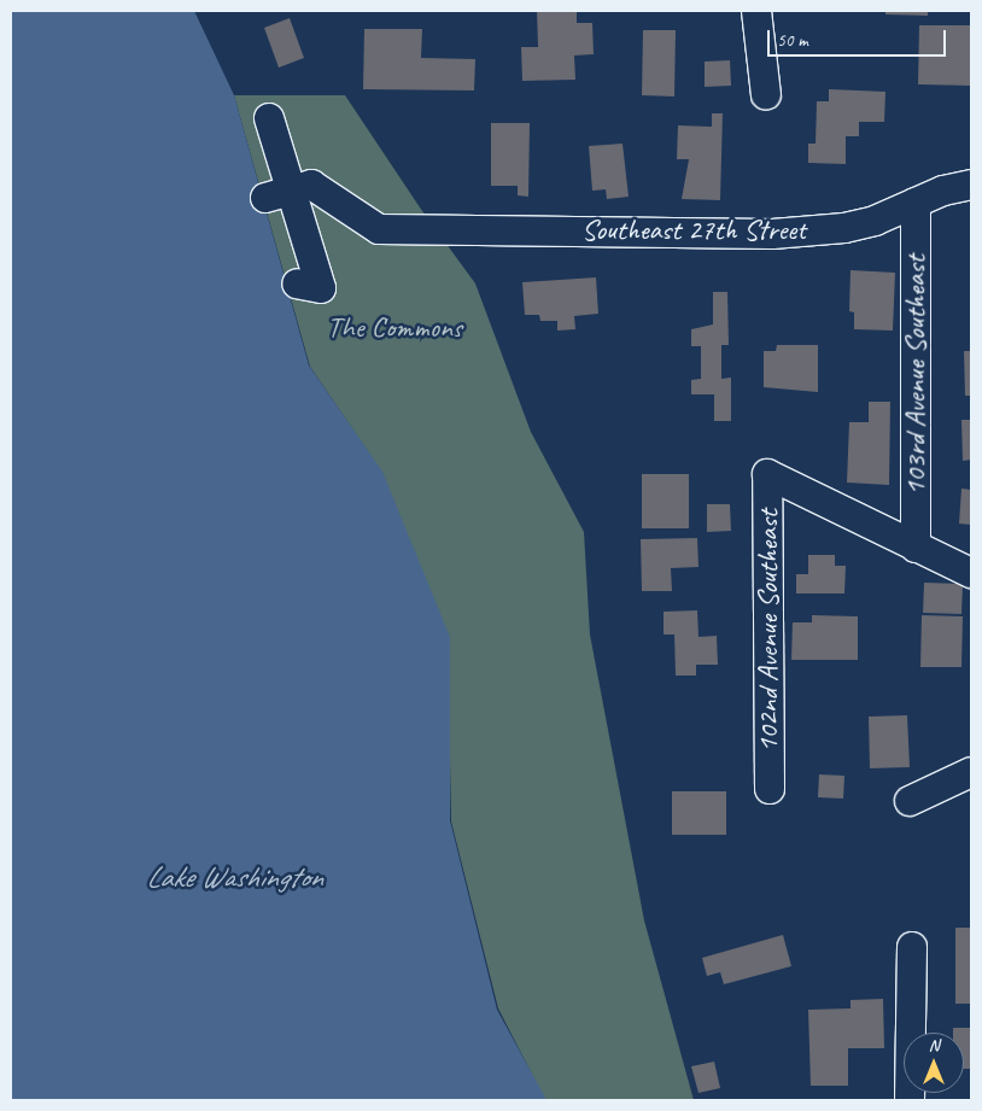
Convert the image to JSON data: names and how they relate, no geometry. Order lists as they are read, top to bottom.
{
  "streets": {
    "street": ["Southeast 27th Street", "103rd Avenue Southeast", "102nd Avenue Southeast"]
  },
  "crossings": [
    ["Southeast 27th Street", "103rd Avenue Southeast"],
    ["103rd Avenue Southeast", "102nd Avenue Southeast"]
  ],
  "water": ["Lake Washington"],
  "parks": ["The Commons"],
  "scale_bar": "50 m",
  "north": "top"
}
